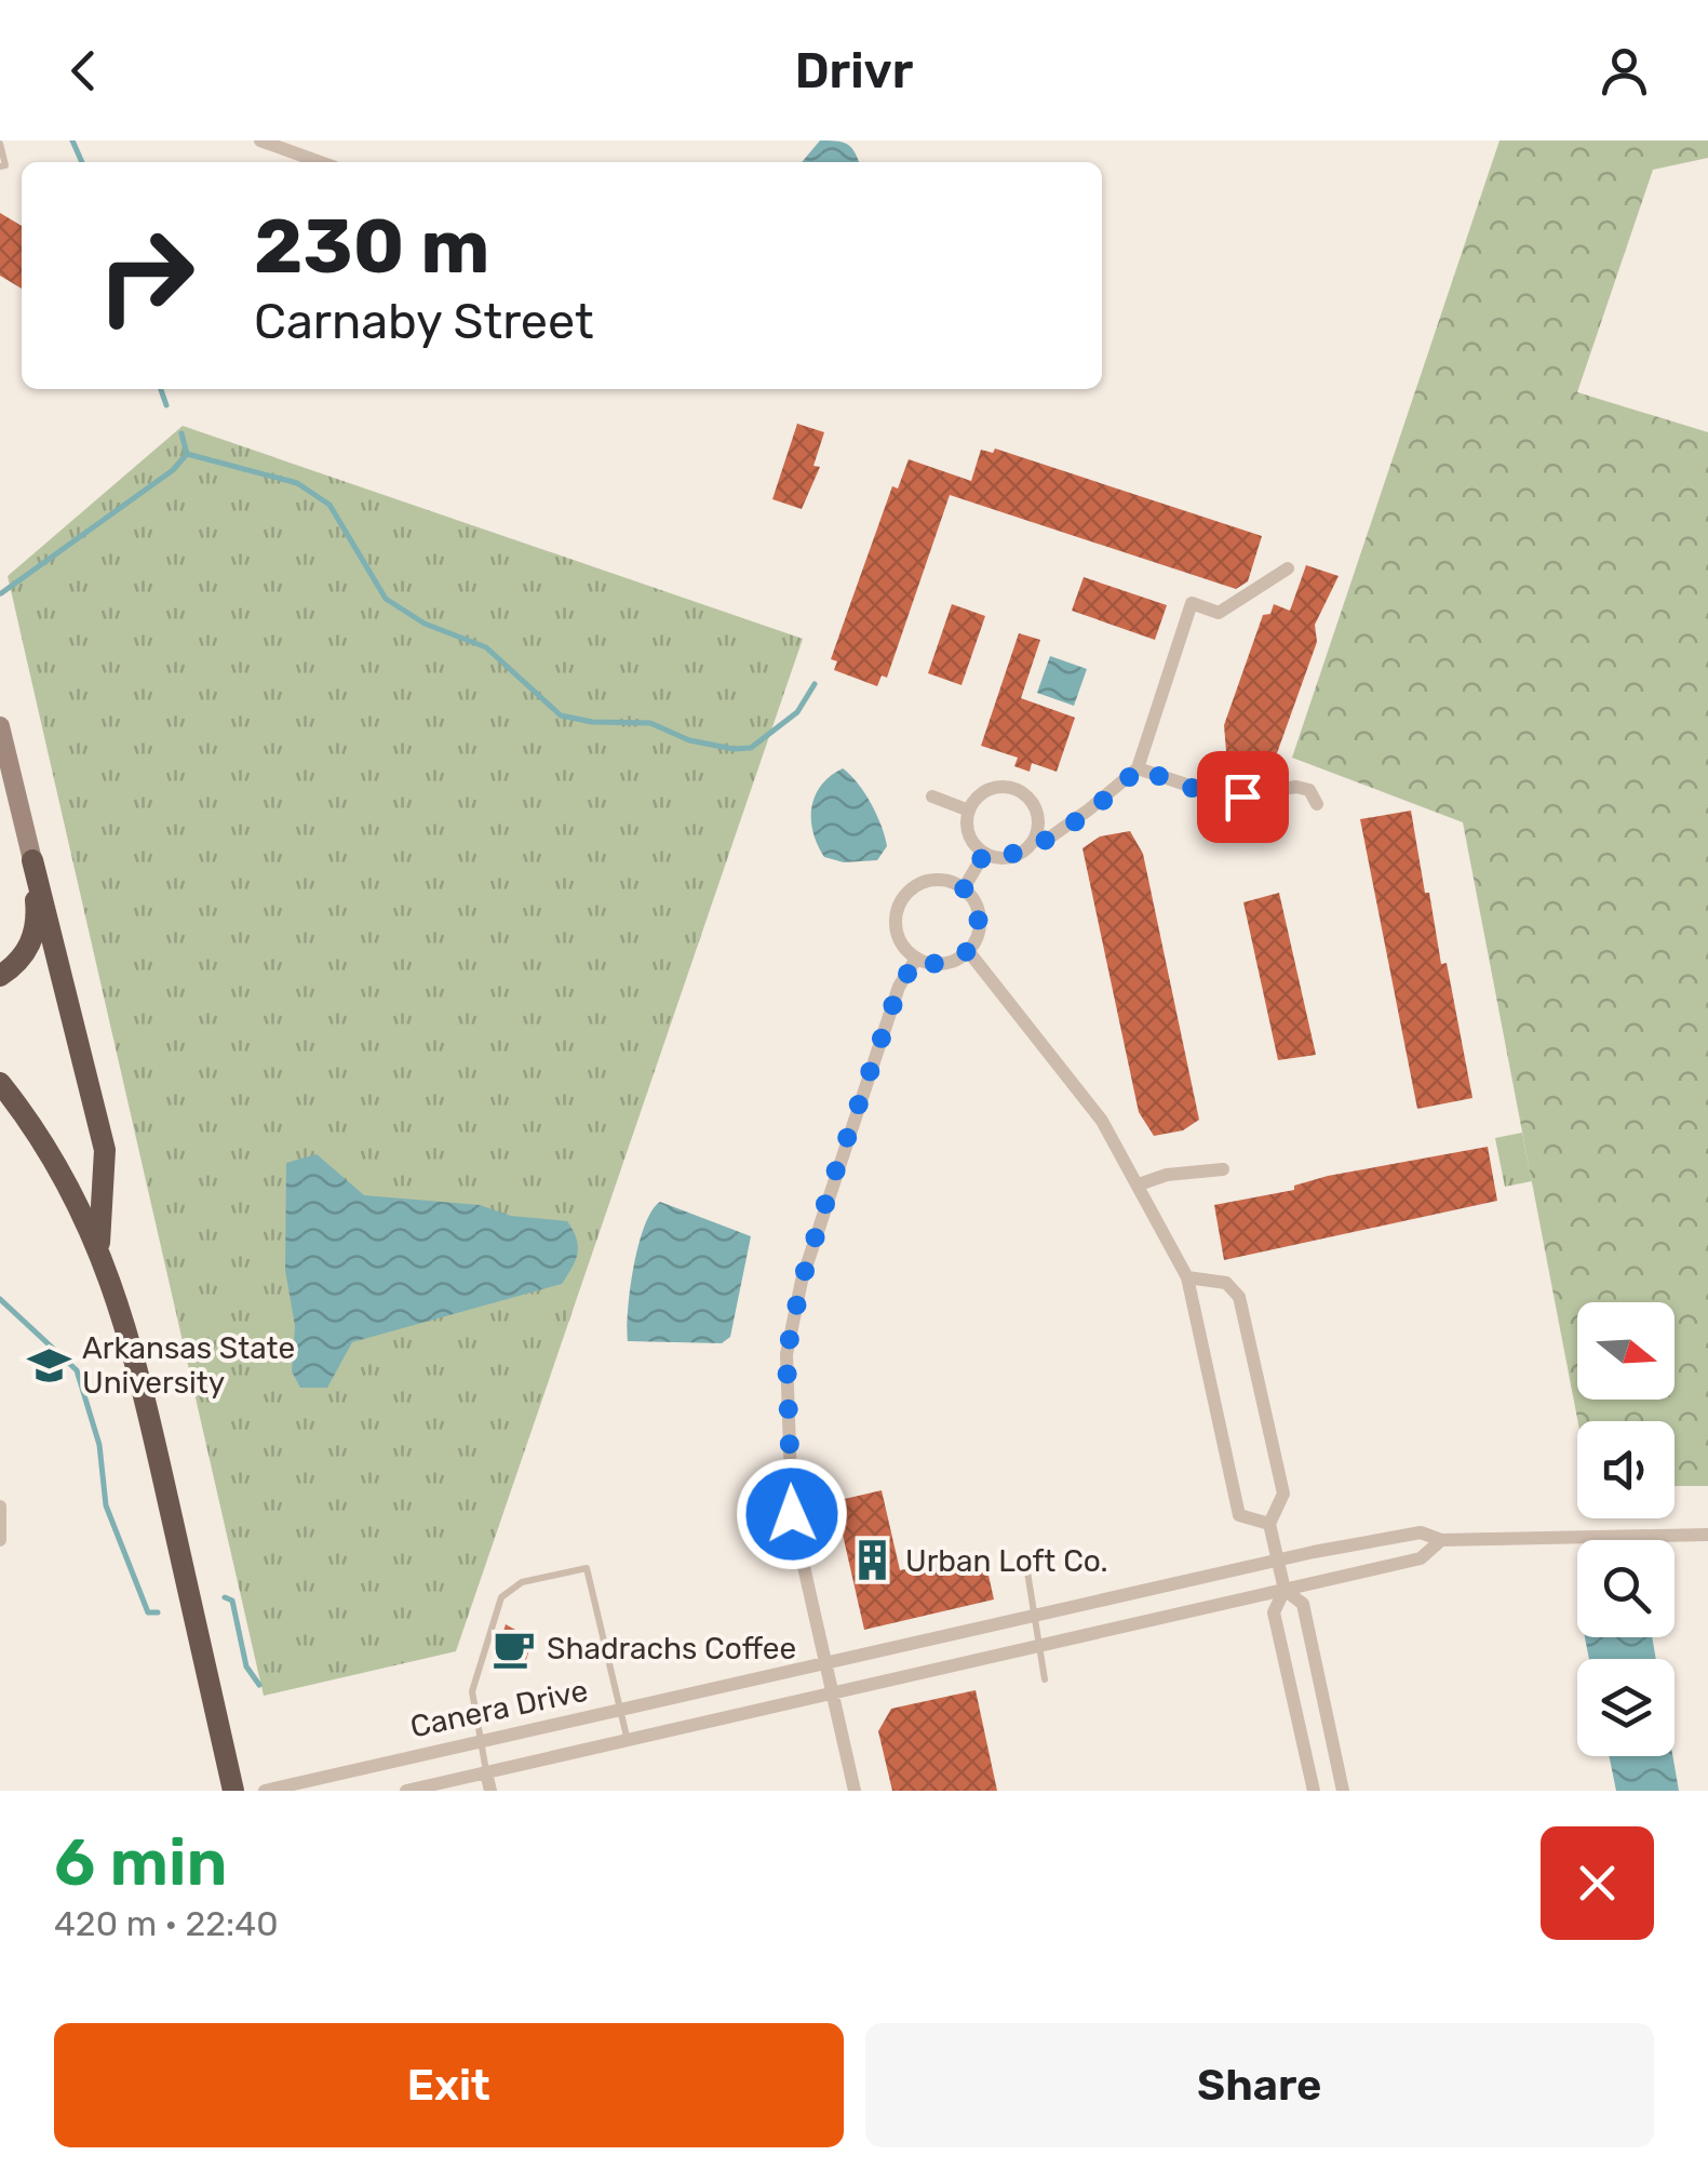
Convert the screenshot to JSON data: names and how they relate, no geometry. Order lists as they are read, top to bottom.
{
  "streets": {
    "street": ["Canera Drive"]
  },
  "places": {
    "school or university": ["Arkansas State University"],
    "building": ["Urban Loft Co."],
    "cafe": ["Shadrachs Coffee"]
  },
  "north": "right",
  "page": {
    "header": "Drivr",
    "turn": ["230 m", "Carnaby Street"],
    "heading": ["6 min", "420 m · 22:40"],
    "buttons": ["Exit", "Share"]
  }
}
